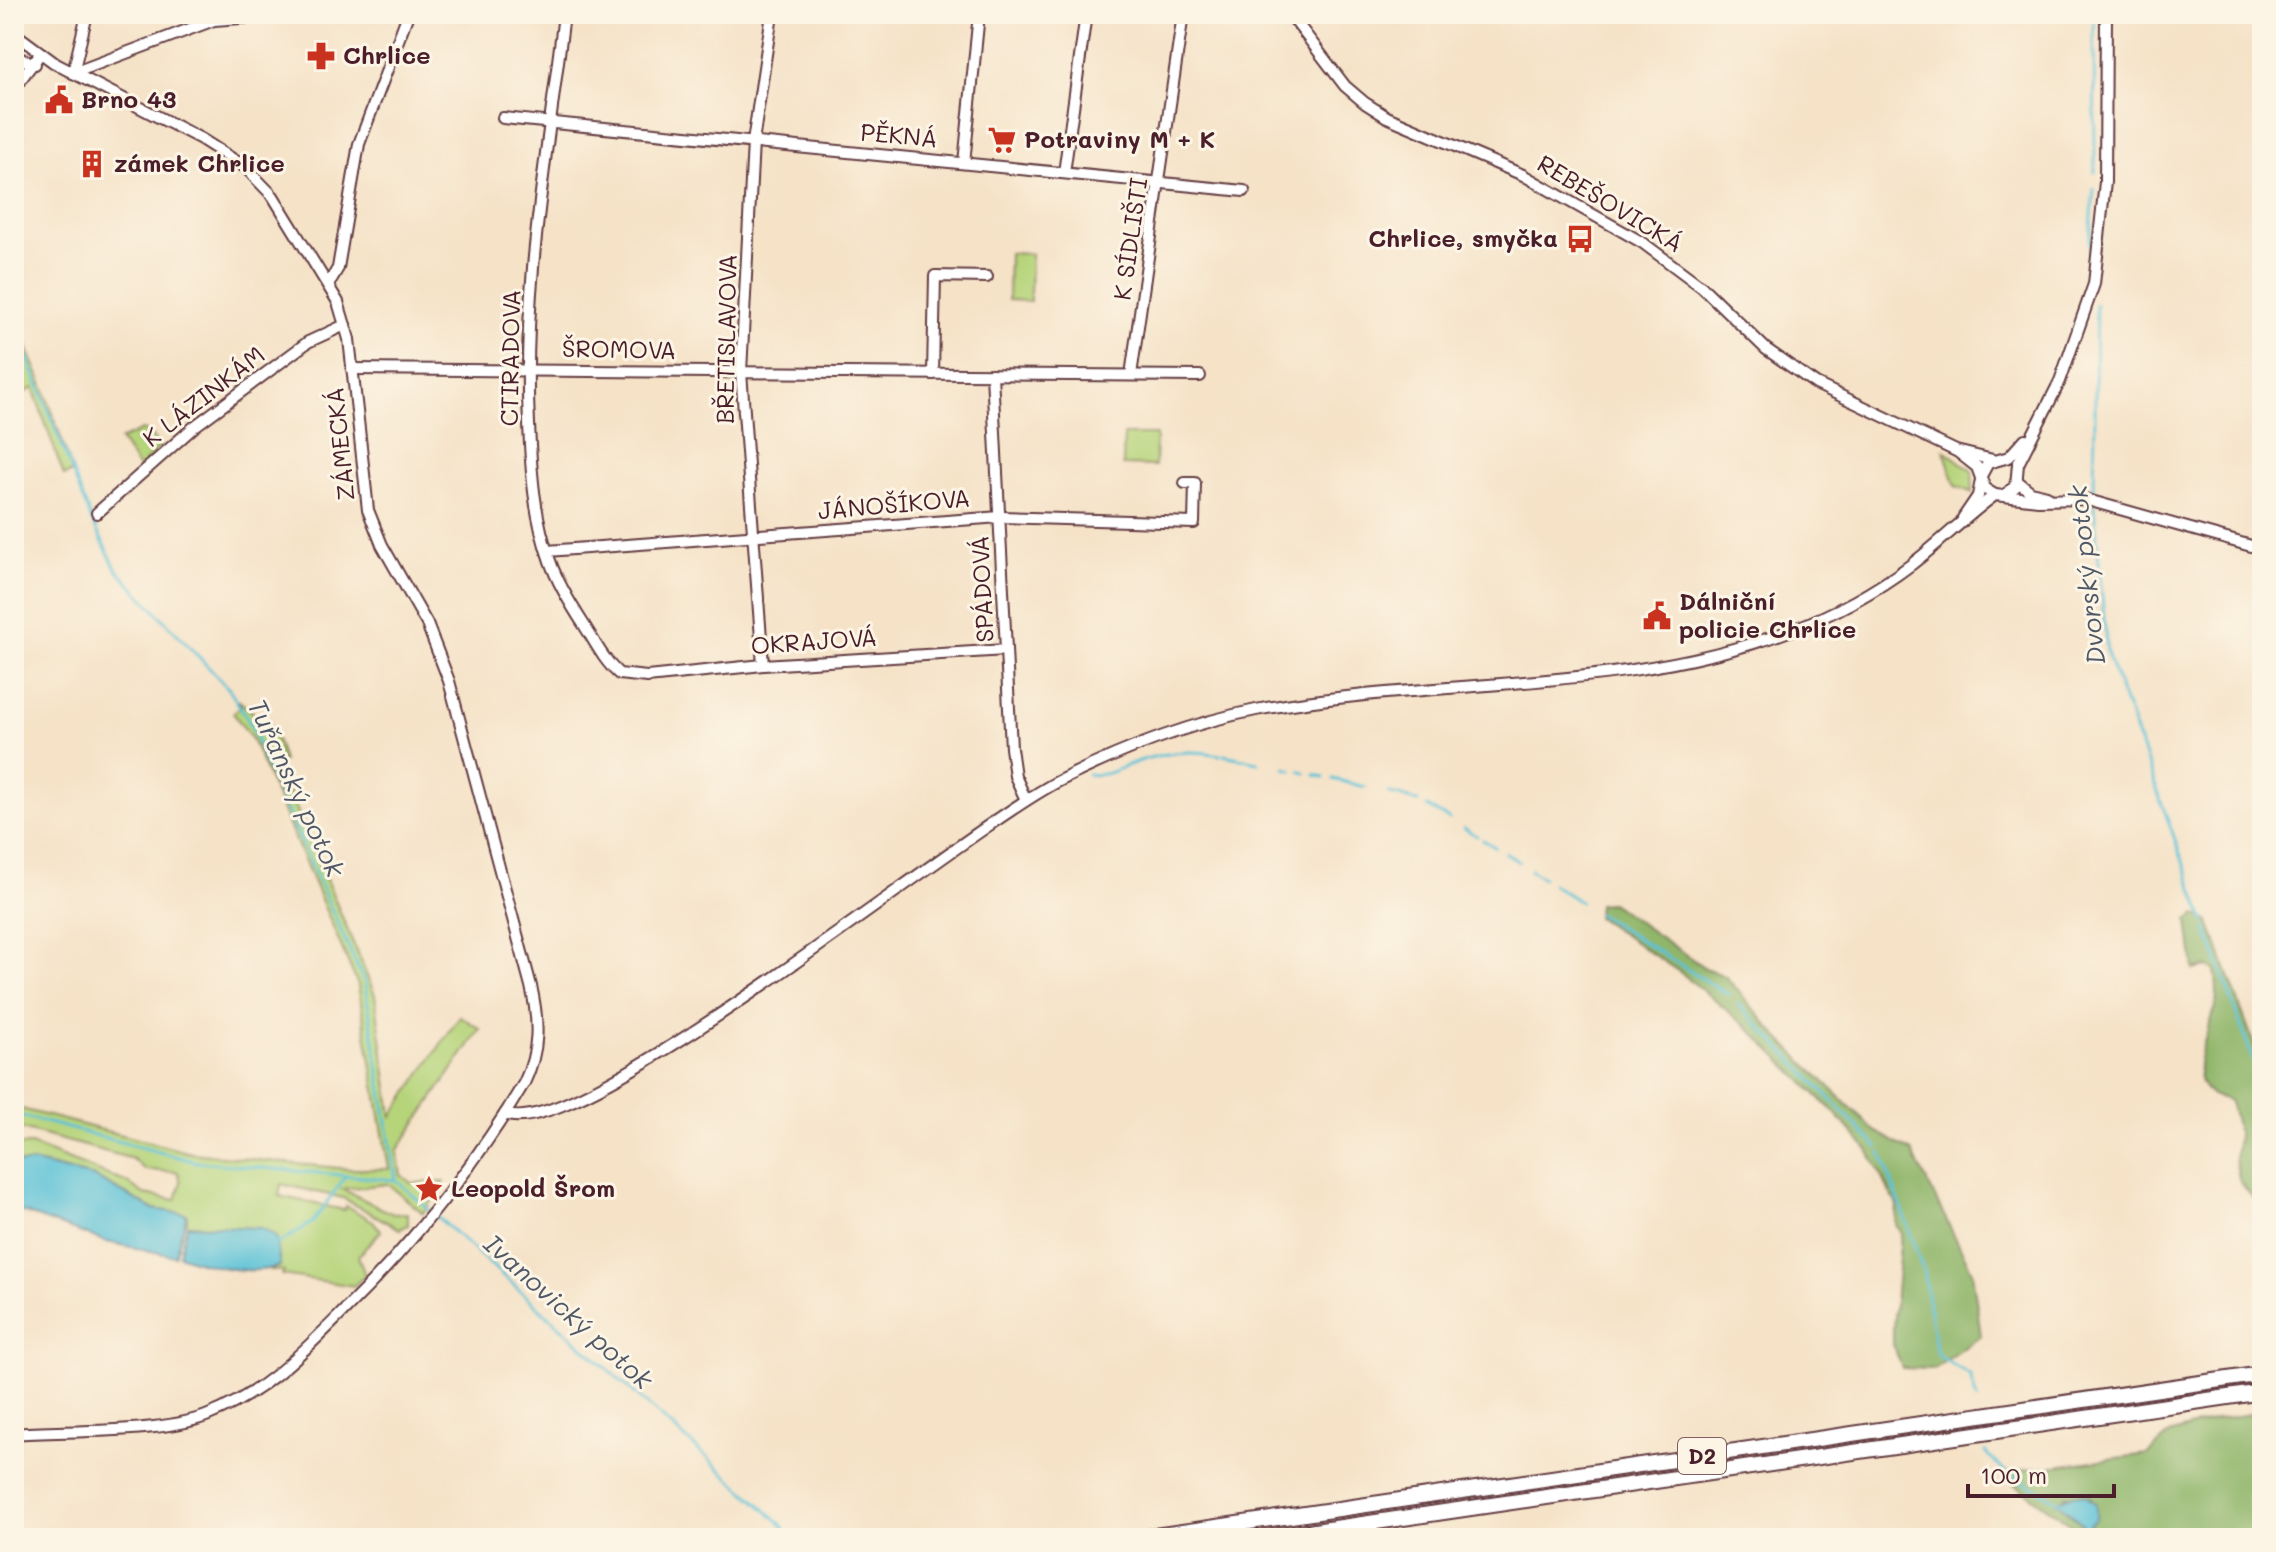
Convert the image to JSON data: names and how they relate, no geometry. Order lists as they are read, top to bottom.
{
  "streets": {
    "highway": ["D2"],
    "street": [
      "PĚKNÁ",
      "REBEŠOVICKÁ",
      "K SÍDLIŠTI",
      "BŘETISLAVOVA",
      "ŠROMOVA",
      "CTIRADOVA",
      "K LÁZINKÁM",
      "ZÁMECKÁ",
      "JÁNOŠÍKOVA",
      "SPÁDOVÁ",
      "OKRAJOVÁ"
    ]
  },
  "crossings": [
    ["PĚKNÁ", "K SÍDLIŠTI"],
    ["PĚKNÁ", "BŘETISLAVOVA"],
    ["PĚKNÁ", "CTIRADOVA"],
    ["K SÍDLIŠTI", "ŠROMOVA"],
    ["BŘETISLAVOVA", "ŠROMOVA"],
    ["BŘETISLAVOVA", "JÁNOŠÍKOVA"],
    ["BŘETISLAVOVA", "OKRAJOVÁ"],
    ["ŠROMOVA", "CTIRADOVA"],
    ["ŠROMOVA", "ZÁMECKÁ"],
    ["ŠROMOVA", "SPÁDOVÁ"],
    ["CTIRADOVA", "JÁNOŠÍKOVA"],
    ["CTIRADOVA", "OKRAJOVÁ"],
    ["K LÁZINKÁM", "ZÁMECKÁ"],
    ["JÁNOŠÍKOVA", "SPÁDOVÁ"],
    ["SPÁDOVÁ", "OKRAJOVÁ"]
  ],
  "water": ["Dvorský potok", "Tuřanský potok", "Ivanovický potok"],
  "places": {
    "pharmacy": ["Chrlice"],
    "public building": ["Brno 43", "Dálniční policie Chrlice"],
    "supermarket": ["Potraviny M + K"],
    "building": ["zámek Chrlice"],
    "bus stop": ["Chrlice, smyčka"],
    "place": ["Leopold Šrom"]
  },
  "scale_bar": "100 m"
}
